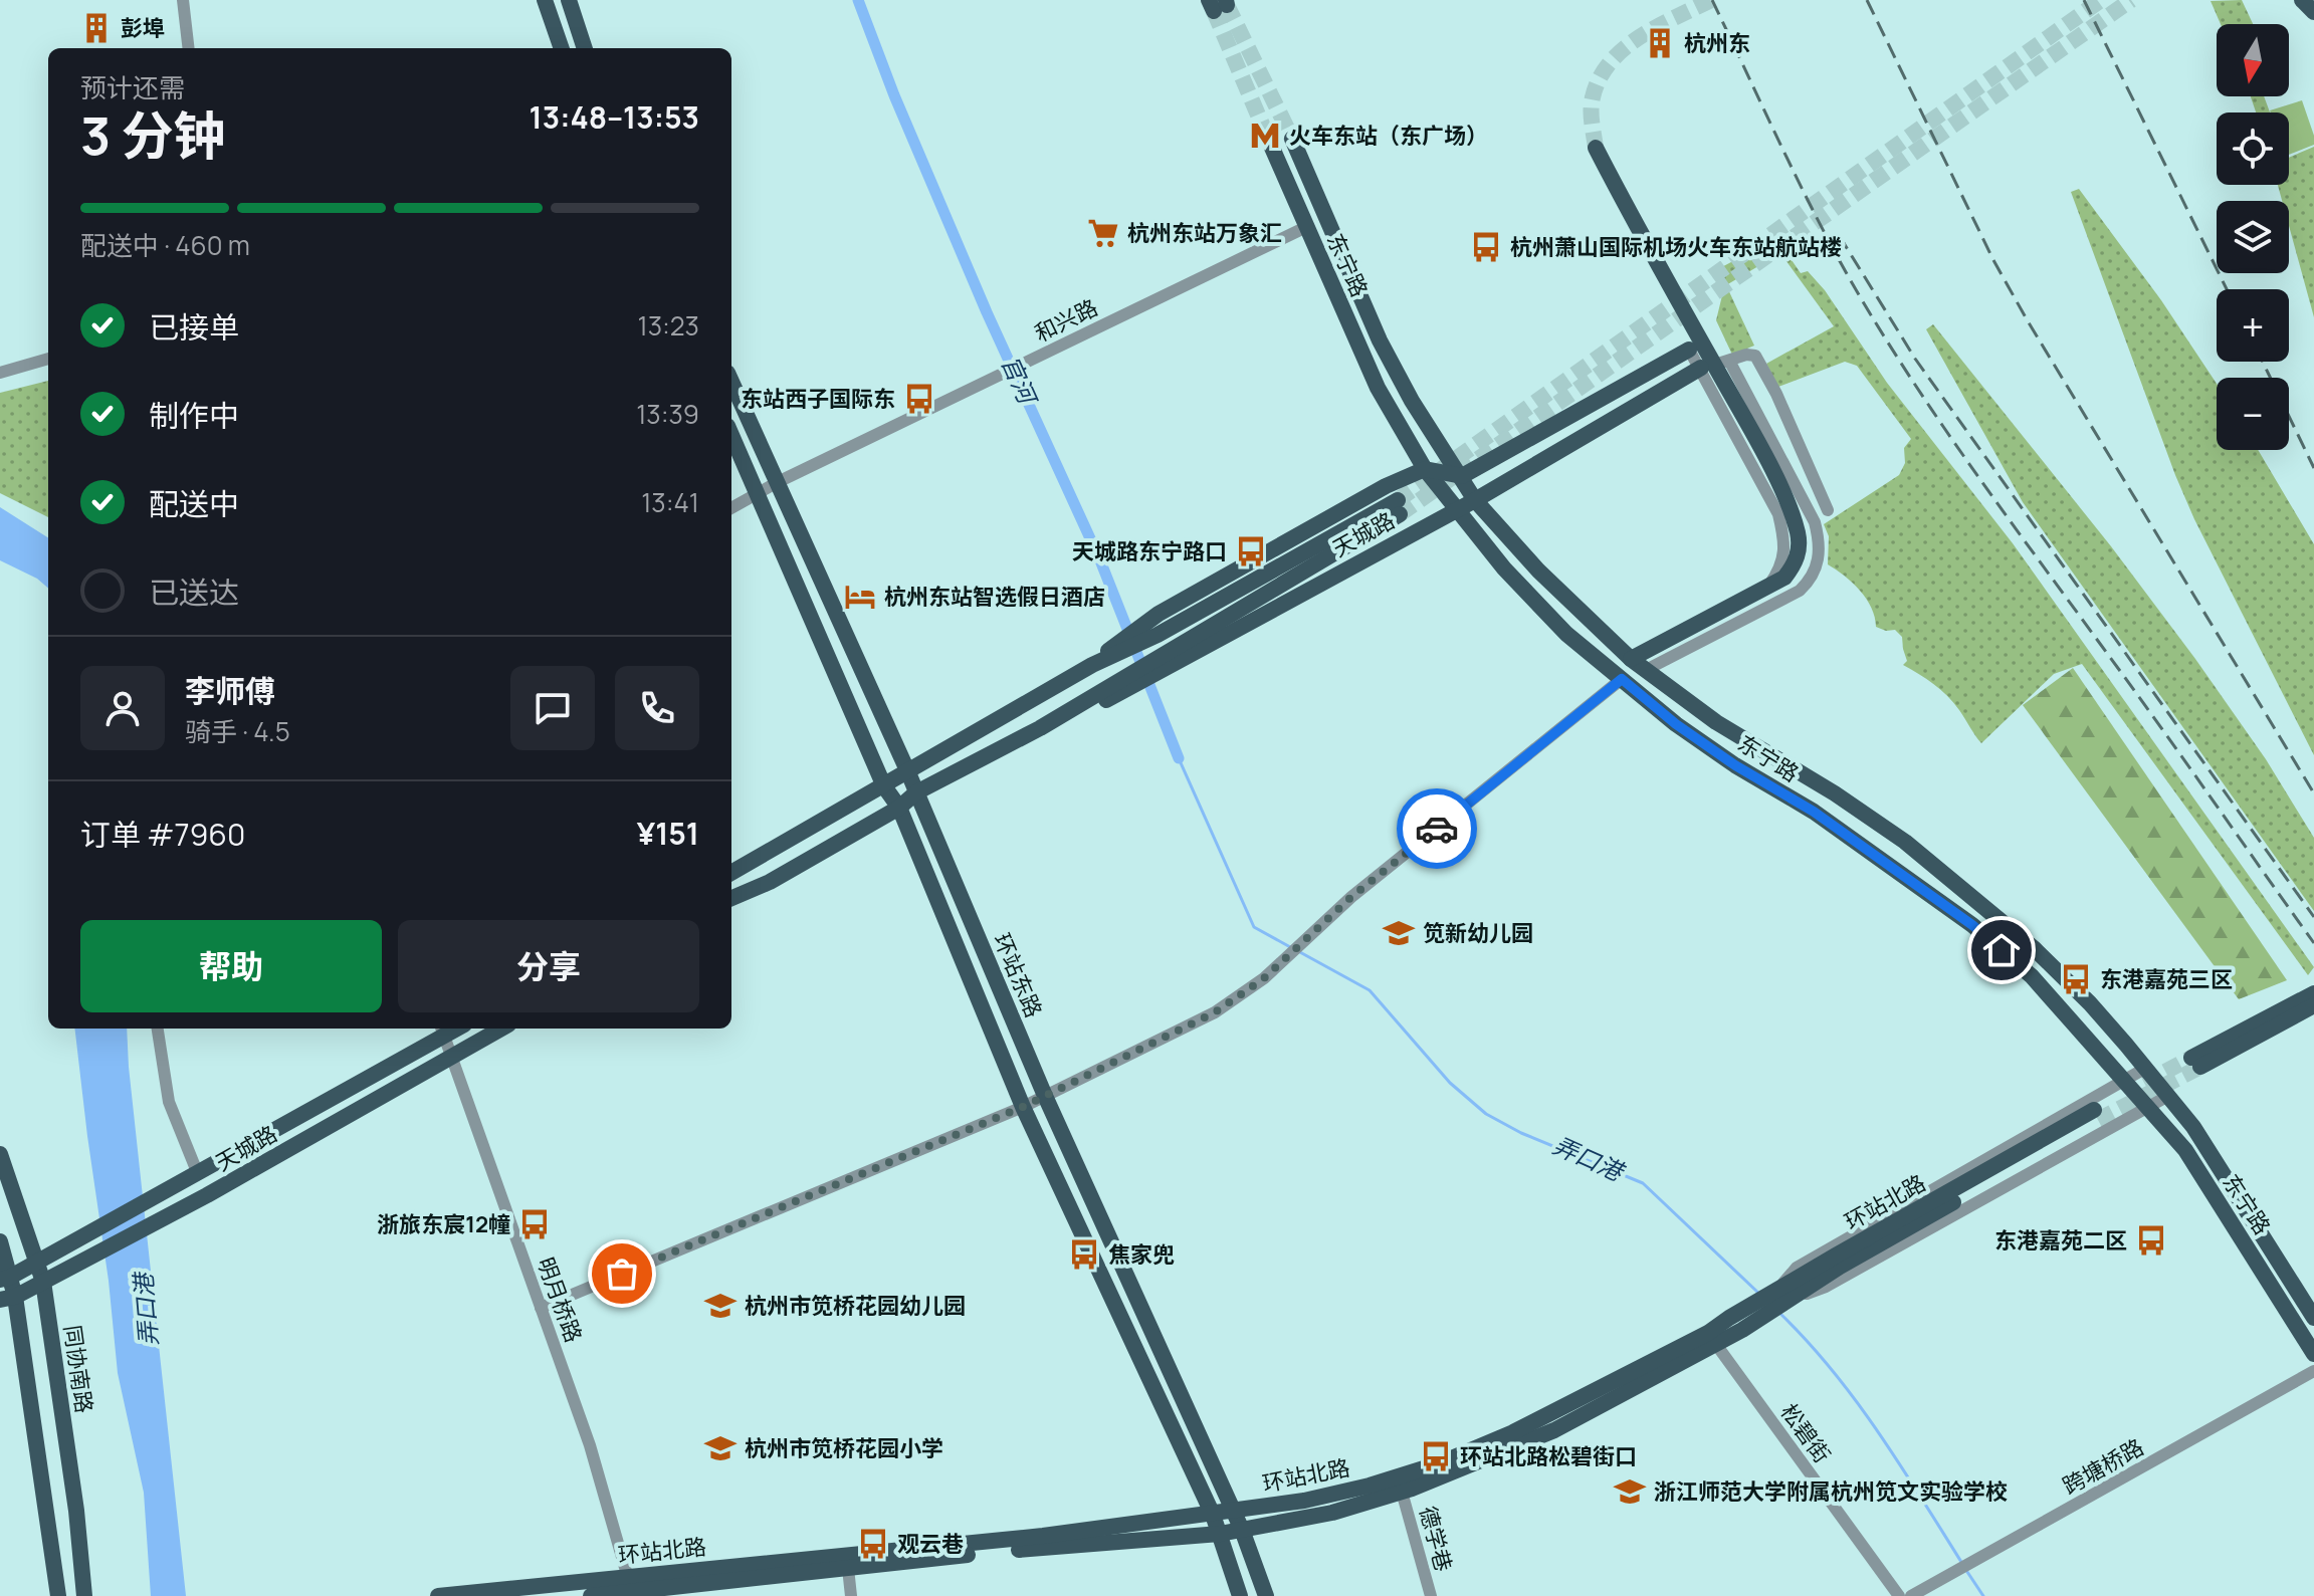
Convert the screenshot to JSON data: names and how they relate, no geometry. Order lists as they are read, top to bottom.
{
  "streets": {
    "main road": [
      "东宁路",
      "天城路",
      "环站东路",
      "环站北路",
      "同协南路"
    ],
    "street": [
      "和兴路",
      "明月桥路",
      "松碧街",
      "跨塘桥路",
      "德学巷"
    ]
  },
  "crossings": [
    ["东宁路", "和兴路"],
    ["东宁路", "天城路"],
    ["和兴路", "环站东路"],
    ["天城路", "环站东路"],
    ["天城路", "明月桥路"],
    ["天城路", "同协南路"],
    ["环站东路", "环站北路"],
    ["环站北路", "明月桥路"],
    ["环站北路", "松碧街"],
    ["环站北路", "德学巷"]
  ],
  "water": ["官河", "弄口港"],
  "places": {
    "building": ["彭埠", "杭州东"],
    "metro station": ["火车东站（东广场）"],
    "supermarket": ["杭州东站万象汇"],
    "bus stop": [
      "杭州萧山国际机场火车东站航站楼",
      "东站西子国际东",
      "天城路东宁路口",
      "东港嘉苑三区",
      "浙旅东宸12幢",
      "东港嘉苑二区",
      "焦家兜",
      "环站北路松碧街口",
      "观云巷"
    ],
    "hotel": ["杭州东站智选假日酒店"],
    "school or university": [
      "笕新幼儿园",
      "杭州市笕桥花园幼儿园",
      "杭州市笕桥花园小学",
      "浙江师范大学附属杭州笕文实验学校"
    ]
  },
  "north": "bottom",
  "page": {
    "map_buttons": ["+", "−"],
    "heading": ["3 分钟", "预计还需", "13:48–13:53"],
    "panel": [
      "李师傅",
      "骑手 · 4.5",
      "订单 #7960",
      "¥151"
    ],
    "bar": "配送中 · 460 m",
    "list": [
      ["已接单", "13:23"],
      ["制作中", "13:39"],
      ["配送中", "13:41"],
      "已送达"
    ],
    "buttons": ["帮助", "分享"]
  }
}
